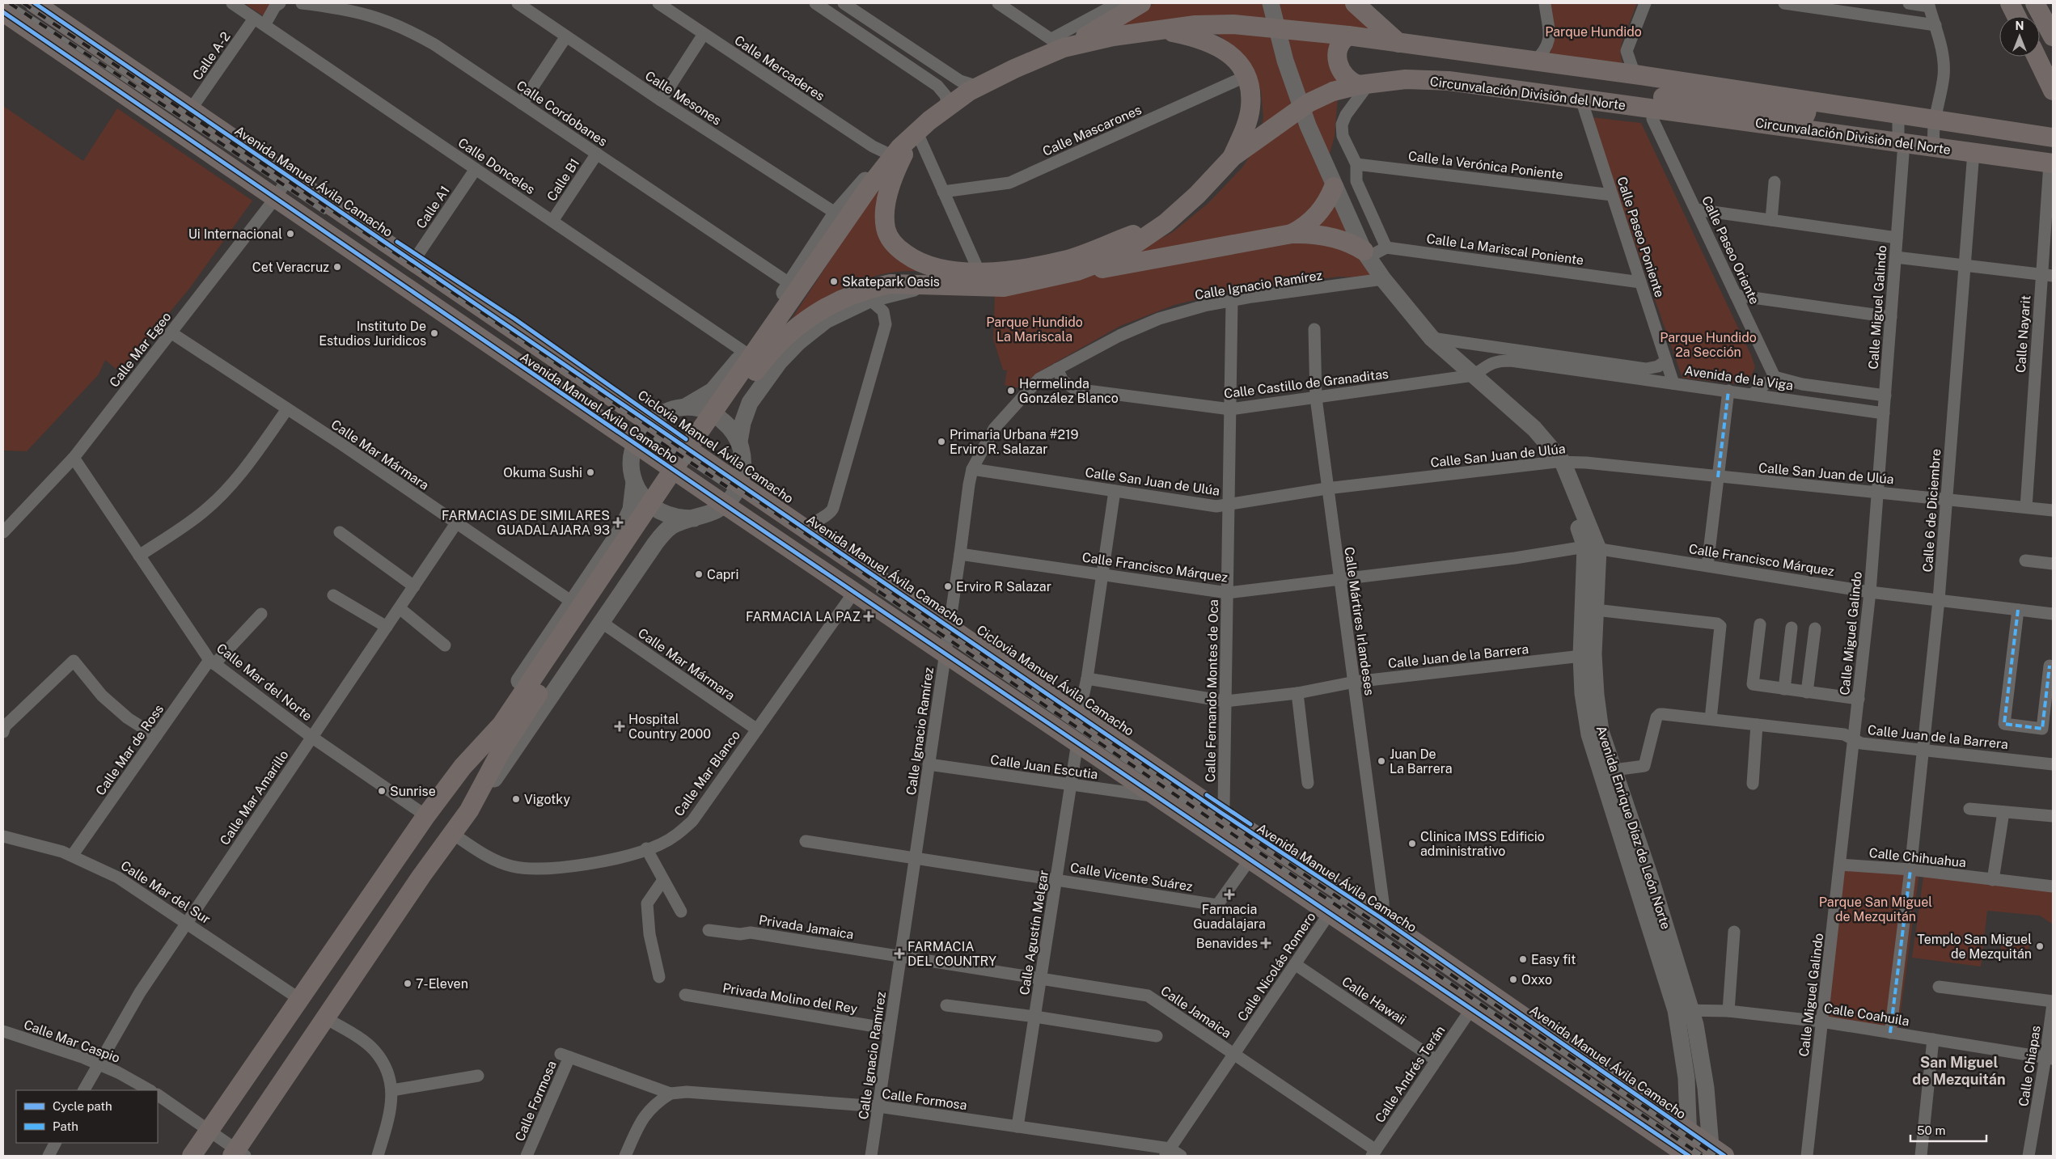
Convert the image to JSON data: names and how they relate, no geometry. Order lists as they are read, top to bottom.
{
  "streets": {
    "main road": ["Circunvalación División del Norte", "Avenida Manuel Ávila Camacho", "Avenida Enrique Díaz de León Norte"],
    "street": [
      "Calle A-2",
      "Calle Mercaderes",
      "Calle Mesones",
      "Calle Cordobanes",
      "Calle Mascarones",
      "Calle la Verónica Poniente",
      "Calle Donceles",
      "Calle B1",
      "Calle A1",
      "Calle Paseo Poniente",
      "Calle La Mariscal Poniente",
      "Calle Paseo Oriente",
      "Calle Ignacio Ramírez",
      "Calle Miguel Galindo",
      "Calle Nayarit",
      "Calle Mar Egeo",
      "Avenida de la Viga",
      "Calle Castillo de Granaditas",
      "Calle Mar Mármara",
      "Calle San Juan de Ulúa",
      "Calle 6 de Diciembre",
      "Calle Francisco Márquez",
      "Calle Mártires Irlandeses",
      "Calle Juan de la Barrera",
      "Calle Mar del Norte",
      "Calle Fernando Montes de Oca",
      "Calle Mar de Ross",
      "Calle Juan Escutia",
      "Calle Mar Blanco",
      "Calle Mar Amarillo",
      "Calle Chihuahua",
      "Calle Vicente Suárez",
      "Calle Mar del Sur",
      "Privada Jamaica",
      "Calle Agustín Melgar",
      "Calle Nicolás Romero",
      "Privada Molino del Rey",
      "Calle Hawaii",
      "Calle Jamaica",
      "Calle Coahuila",
      "Calle Mar Caspio",
      "Calle Chiapas",
      "Calle Andrés Terán",
      "Calle Formosa"
    ],
    "cycle path": ["Ciclovia Manuel Ávila Camacho"]
  },
  "crossings": [
    ["Calle A-2", "Calle Donceles"],
    ["Calle A-2", "Avenida Manuel Ávila Camacho"],
    ["Calle Mercaderes", "Circunvalación División del Norte"],
    ["Circunvalación División del Norte", "Calle Paseo Poniente"],
    ["Circunvalación División del Norte", "Calle Paseo Oriente"],
    ["Circunvalación División del Norte", "Calle Miguel Galindo"],
    ["Circunvalación División del Norte", "Calle Nayarit"],
    ["Circunvalación División del Norte", "Calle 6 de Diciembre"],
    ["Calle Cordobanes", "Calle B1"],
    ["Calle la Verónica Poniente", "Calle Paseo Poniente"],
    ["Calle Donceles", "Calle B1"],
    ["Calle Donceles", "Calle A1"],
    ["Avenida Manuel Ávila Camacho", "Calle A1"],
    ["Avenida Manuel Ávila Camacho", "Calle Ignacio Ramírez"],
    ["Avenida Manuel Ávila Camacho", "Calle Mar Egeo"],
    ["Avenida Manuel Ávila Camacho", "Calle Mártires Irlandeses"],
    ["Avenida Manuel Ávila Camacho", "Calle Fernando Montes de Oca"],
    ["Avenida Manuel Ávila Camacho", "Calle Juan Escutia"],
    ["Avenida Manuel Ávila Camacho", "Calle Mar Blanco"],
    ["Avenida Manuel Ávila Camacho", "Avenida Enrique Díaz de León Norte"],
    ["Avenida Manuel Ávila Camacho", "Calle Vicente Suárez"],
    ["Avenida Manuel Ávila Camacho", "Calle Agustín Melgar"],
    ["Avenida Manuel Ávila Camacho", "Calle Nicolás Romero"],
    ["Avenida Manuel Ávila Camacho", "Calle Andrés Terán"],
    ["Calle Paseo Poniente", "Calle La Mariscal Poniente"],
    ["Calle Paseo Poniente", "Avenida de la Viga"],
    ["Calle Ignacio Ramírez", "Calle Castillo de Granaditas"],
    ["Calle Ignacio Ramírez", "Calle San Juan de Ulúa"],
    ["Calle Ignacio Ramírez", "Calle Francisco Márquez"],
    ["Calle Ignacio Ramírez", "Calle Fernando Montes de Oca"],
    ["Calle Ignacio Ramírez", "Calle Juan Escutia"],
    ["Calle Ignacio Ramírez", "Avenida Enrique Díaz de León Norte"],
    ["Calle Ignacio Ramírez", "Calle Vicente Suárez"],
    ["Calle Ignacio Ramírez", "Privada Jamaica"],
    ["Calle Ignacio Ramírez", "Privada Molino del Rey"],
    ["Calle Ignacio Ramírez", "Calle Jamaica"],
    ["Calle Ignacio Ramírez", "Calle Formosa"],
    ["Calle Miguel Galindo", "Avenida de la Viga"],
    ["Calle Miguel Galindo", "Calle San Juan de Ulúa"],
    ["Calle Miguel Galindo", "Calle Francisco Márquez"],
    ["Calle Miguel Galindo", "Calle Juan de la Barrera"],
    ["Calle Miguel Galindo", "Calle Chihuahua"],
    ["Calle Miguel Galindo", "Calle Coahuila"],
    ["Calle Nayarit", "Calle San Juan de Ulúa"],
    ["Calle Mar Egeo", "Calle Mar Mármara"],
    ["Calle Mar Egeo", "Calle Mar del Norte"],
    ["Avenida de la Viga", "Calle Castillo de Granaditas"],
    ["Avenida de la Viga", "Avenida Enrique Díaz de León Norte"],
    ["Calle Castillo de Granaditas", "Calle Mártires Irlandeses"],
    ["Calle Castillo de Granaditas", "Calle Fernando Montes de Oca"],
    ["Calle Castillo de Granaditas", "Avenida Enrique Díaz de León Norte"],
    ["Calle Mar Mármara", "Calle Mar Blanco"],
    ["Calle Mar Mármara", "Calle Mar Amarillo"],
    ["Calle San Juan de Ulúa", "Calle 6 de Diciembre"],
    ["Calle San Juan de Ulúa", "Calle Mártires Irlandeses"],
    ["Calle San Juan de Ulúa", "Calle Fernando Montes de Oca"],
    ["Calle San Juan de Ulúa", "Avenida Enrique Díaz de León Norte"],
    ["Calle 6 de Diciembre", "Calle Francisco Márquez"],
    ["Calle 6 de Diciembre", "Calle Juan de la Barrera"],
    ["Calle 6 de Diciembre", "Calle Chihuahua"],
    ["Calle 6 de Diciembre", "Calle Coahuila"],
    ["Calle Francisco Márquez", "Calle Mártires Irlandeses"],
    ["Calle Francisco Márquez", "Calle Juan de la Barrera"],
    ["Calle Francisco Márquez", "Calle Fernando Montes de Oca"],
    ["Calle Francisco Márquez", "Avenida Enrique Díaz de León Norte"],
    ["Calle Mártires Irlandeses", "Calle Juan de la Barrera"],
    ["Calle Juan de la Barrera", "Calle Fernando Montes de Oca"],
    ["Calle Juan de la Barrera", "Avenida Enrique Díaz de León Norte"],
    ["Calle Mar del Norte", "Calle Mar de Ross"],
    ["Calle Mar del Norte", "Calle Mar Amarillo"],
    ["Calle Mar de Ross", "Calle Mar del Sur"],
    ["Calle Juan Escutia", "Calle Agustín Melgar"],
    ["Calle Mar Amarillo", "Calle Mar del Sur"],
    ["Calle Mar Amarillo", "Calle Mar Caspio"],
    ["Avenida Enrique Díaz de León Norte", "Calle Coahuila"],
    ["Calle Vicente Suárez", "Calle Agustín Melgar"],
    ["Privada Jamaica", "Calle Jamaica"],
    ["Calle Agustín Melgar", "Calle Jamaica"],
    ["Calle Agustín Melgar", "Calle Formosa"],
    ["Calle Nicolás Romero", "Calle Hawaii"],
    ["Calle Nicolás Romero", "Calle Jamaica"],
    ["Calle Nicolás Romero", "Calle Formosa"],
    ["Calle Hawaii", "Calle Andrés Terán"],
    ["Calle Jamaica", "Calle Andrés Terán"],
    ["Calle Coahuila", "Calle Chiapas"]
  ],
  "districts": ["San Miguel de Mezquitán"],
  "parks": [
    "Parque Hundido",
    "Parque Hundido La Mariscala",
    "Parque Hundido 2a Sección",
    "Parque San Miguel de Mezquitán"
  ],
  "places": {
    "other": [
      "Ui Internacional",
      "Cet Veracruz",
      "Skatepark Oasis",
      "Instituto De Estudios Juridicos",
      "Hermelinda González Blanco",
      "Primaria Urbana #219 Erviro R. Salazar",
      "Okuma Sushi",
      "Capri",
      "Erviro R Salazar",
      "Juan De La Barrera",
      "Sunrise",
      "Vigotky",
      "Clinica IMSS Edificio administrativo",
      "Templo San Miguel de Mezquitán",
      "Easy fit",
      "Oxxo",
      "7-Eleven"
    ],
    "health": [
      "FARMACIAS DE SIMILARES GUADALAJARA 93",
      "FARMACIA LA PAZ",
      "Hospital Country 2000",
      "Farmacia Guadalajara",
      "Benavides",
      "FARMACIA DEL COUNTRY"
    ]
  },
  "legend": ["Cycle path", "Path"],
  "scale_bar": "50 m",
  "north": "top"
}
